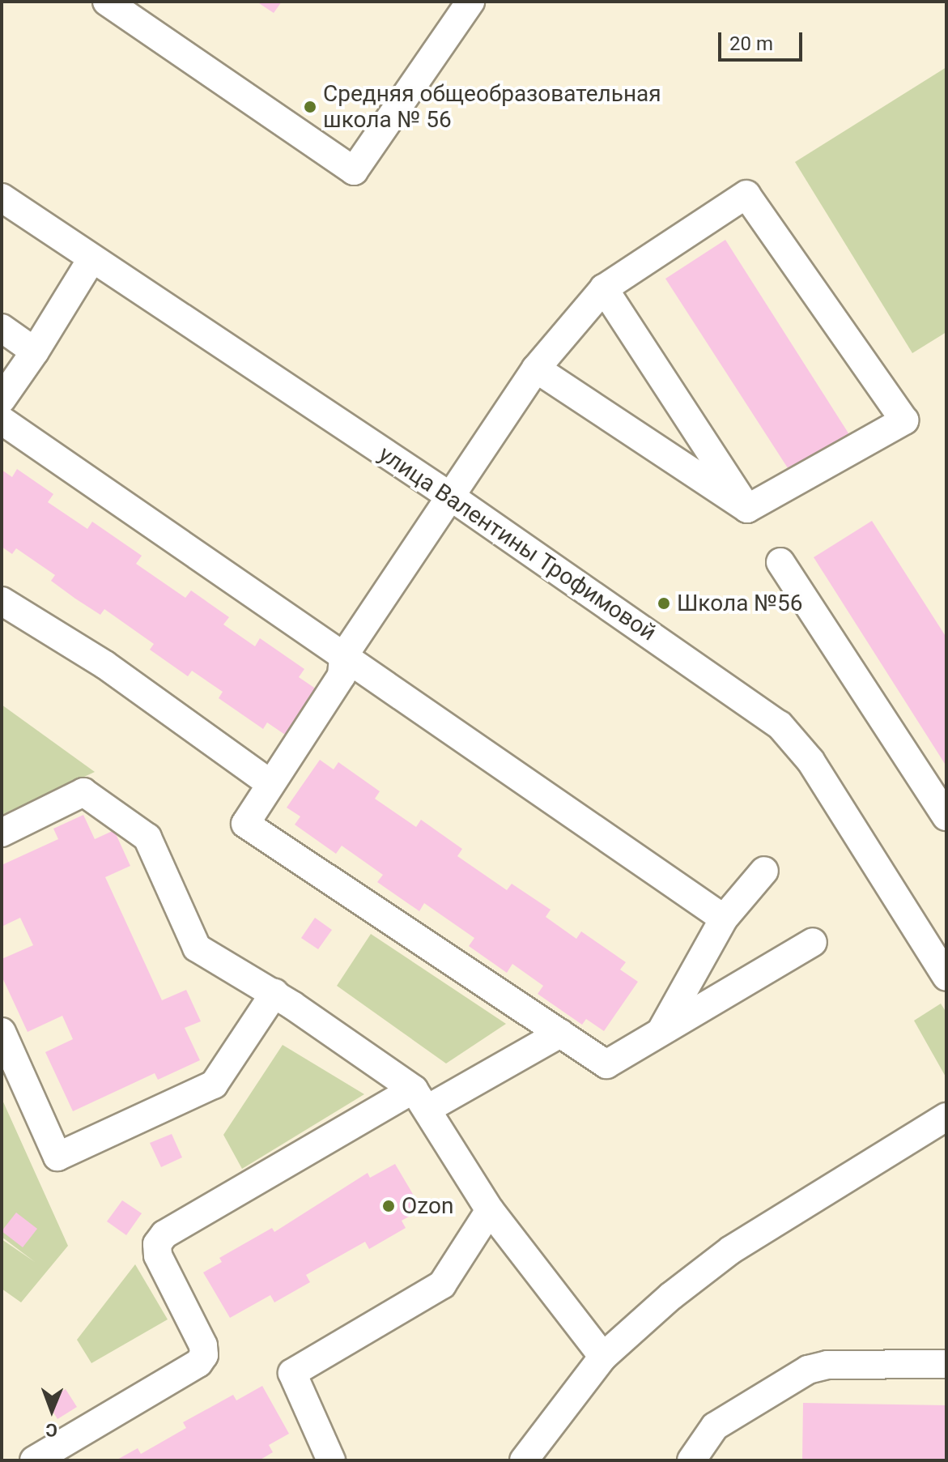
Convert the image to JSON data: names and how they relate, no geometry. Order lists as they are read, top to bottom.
{
  "streets": {
    "street": ["улица Валентины Трофимовой"]
  },
  "places": ["Средняя общеобразовательная школа № 56", "Школа №56", "Ozon"],
  "scale_bar": "20 m",
  "north": "bottom"
}
